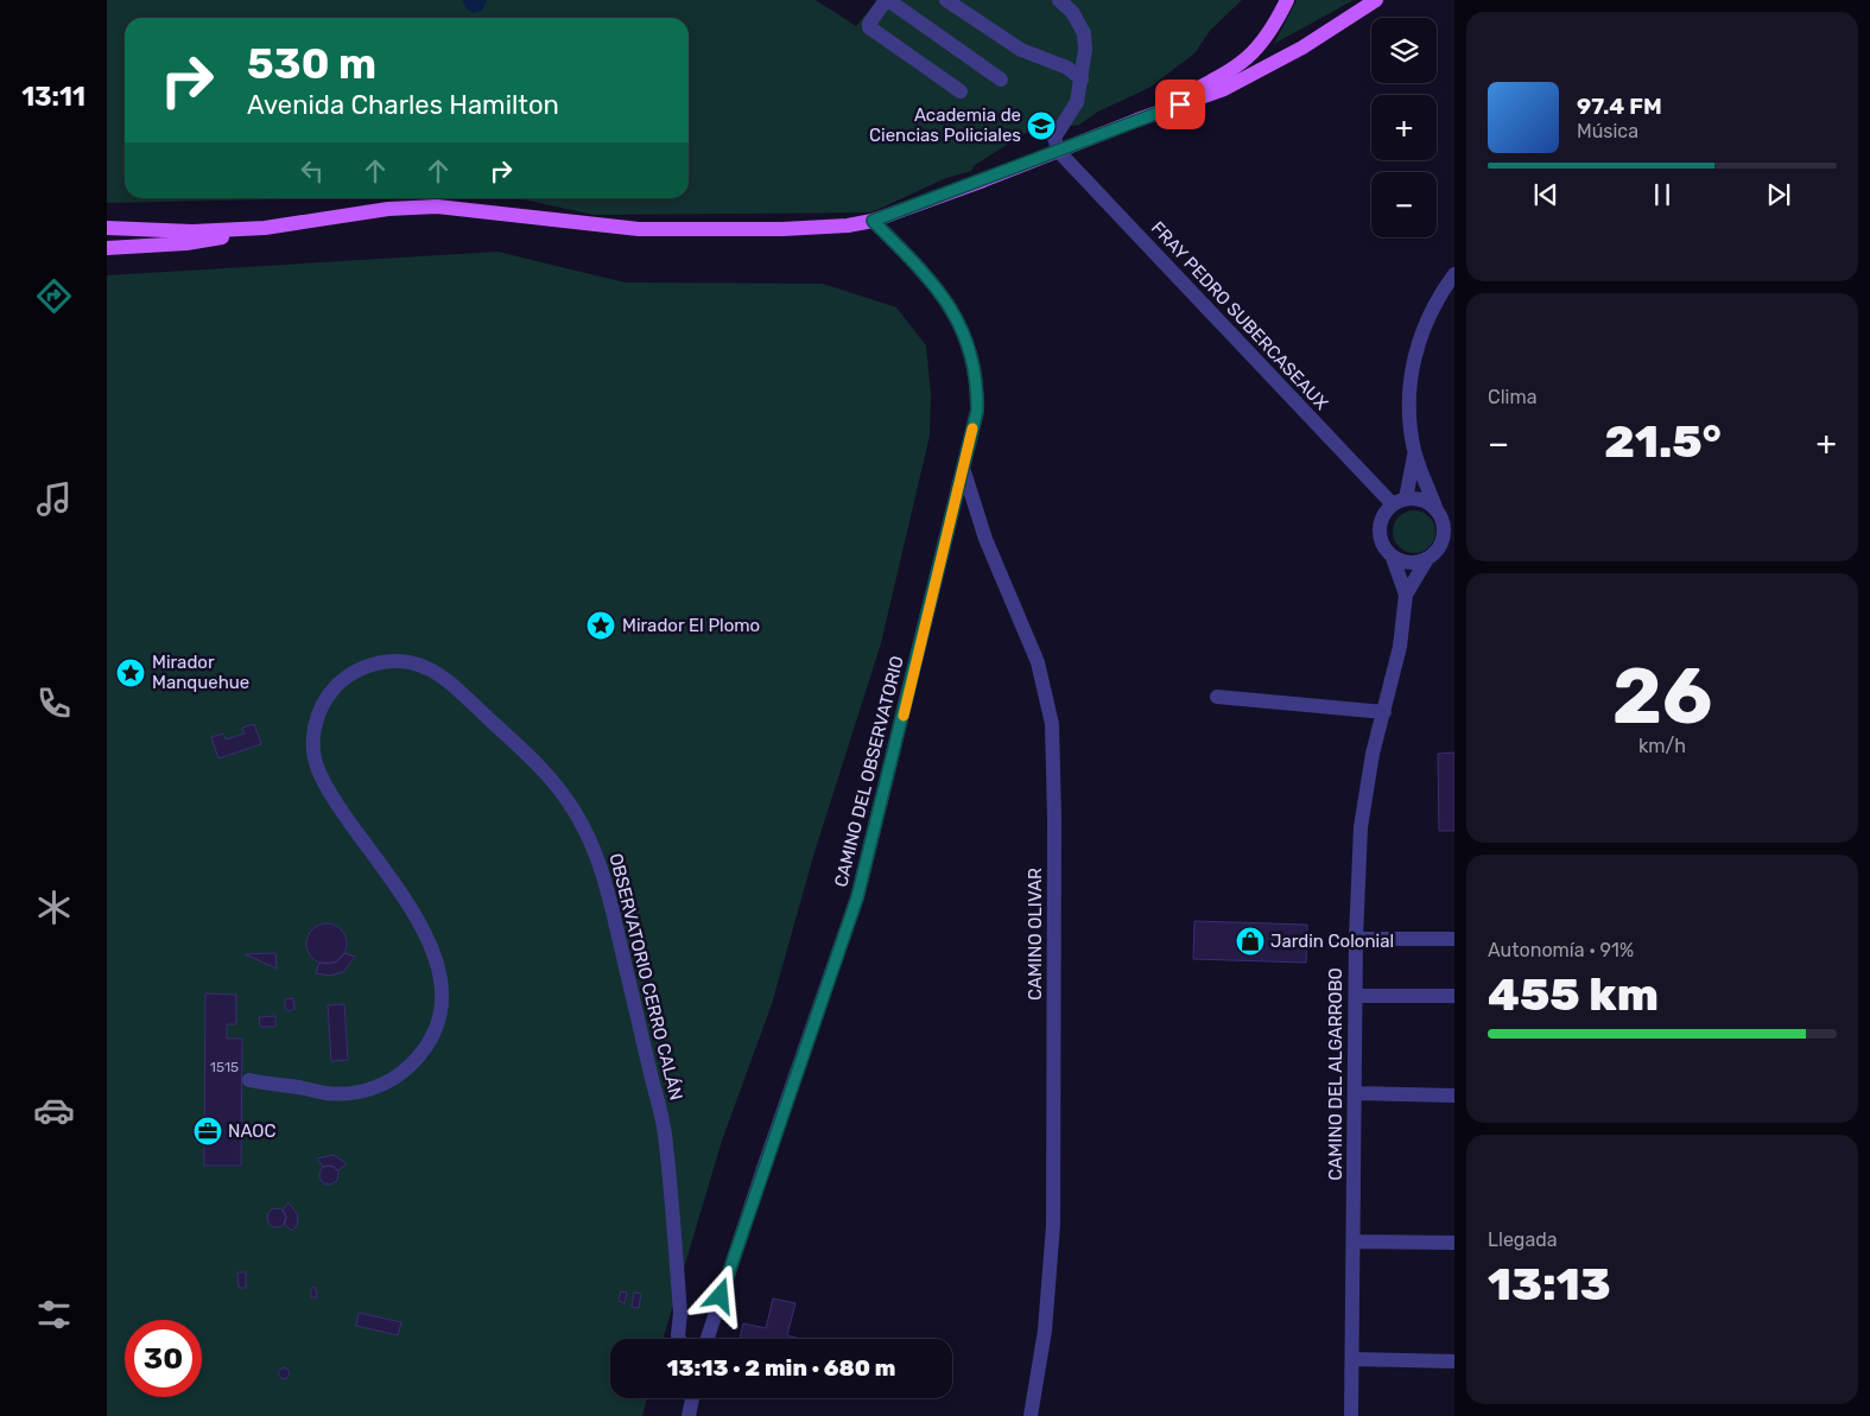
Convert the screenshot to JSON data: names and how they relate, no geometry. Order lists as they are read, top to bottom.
{
  "streets": {
    "street": [
      "FRAY PEDRO SUBERCASEAUX",
      "CAMINO DEL OBSERVATORIO",
      "CAMINO OLIVAR",
      "OBSERVATORIO CERRO CALÁN",
      "CAMINO DEL ALGARROBO"
    ]
  },
  "crossings": [
    ["FRAY PEDRO SUBERCASEAUX", "CAMINO DEL ALGARROBO"],
    ["CAMINO DEL OBSERVATORIO", "CAMINO OLIVAR"]
  ],
  "places": {
    "school or university": ["Academia de Ciencias Policiales"],
    "place": ["Mirador El Plomo", "Mirador Manquehue"],
    "shop": ["Jardin Colonial"],
    "office": ["NAOC"]
  },
  "house_numbers": ["1515"],
  "page": {
    "tabs": "13:11",
    "map_buttons": ["+", "−"],
    "turn": ["530 m", "Avenida Charles Hamilton"],
    "song": ["97.4 FM", "Música"],
    "tile": [
      "Clima",
      ["26", "km/h"],
      ["Autonomía · 91%", "455 km"],
      ["Llegada", "13:13"]
    ],
    "heat": ["−", "21.5°", "+"],
    "limit": "30",
    "trip": "13:13 · 2 min · 680 m"
  }
}
